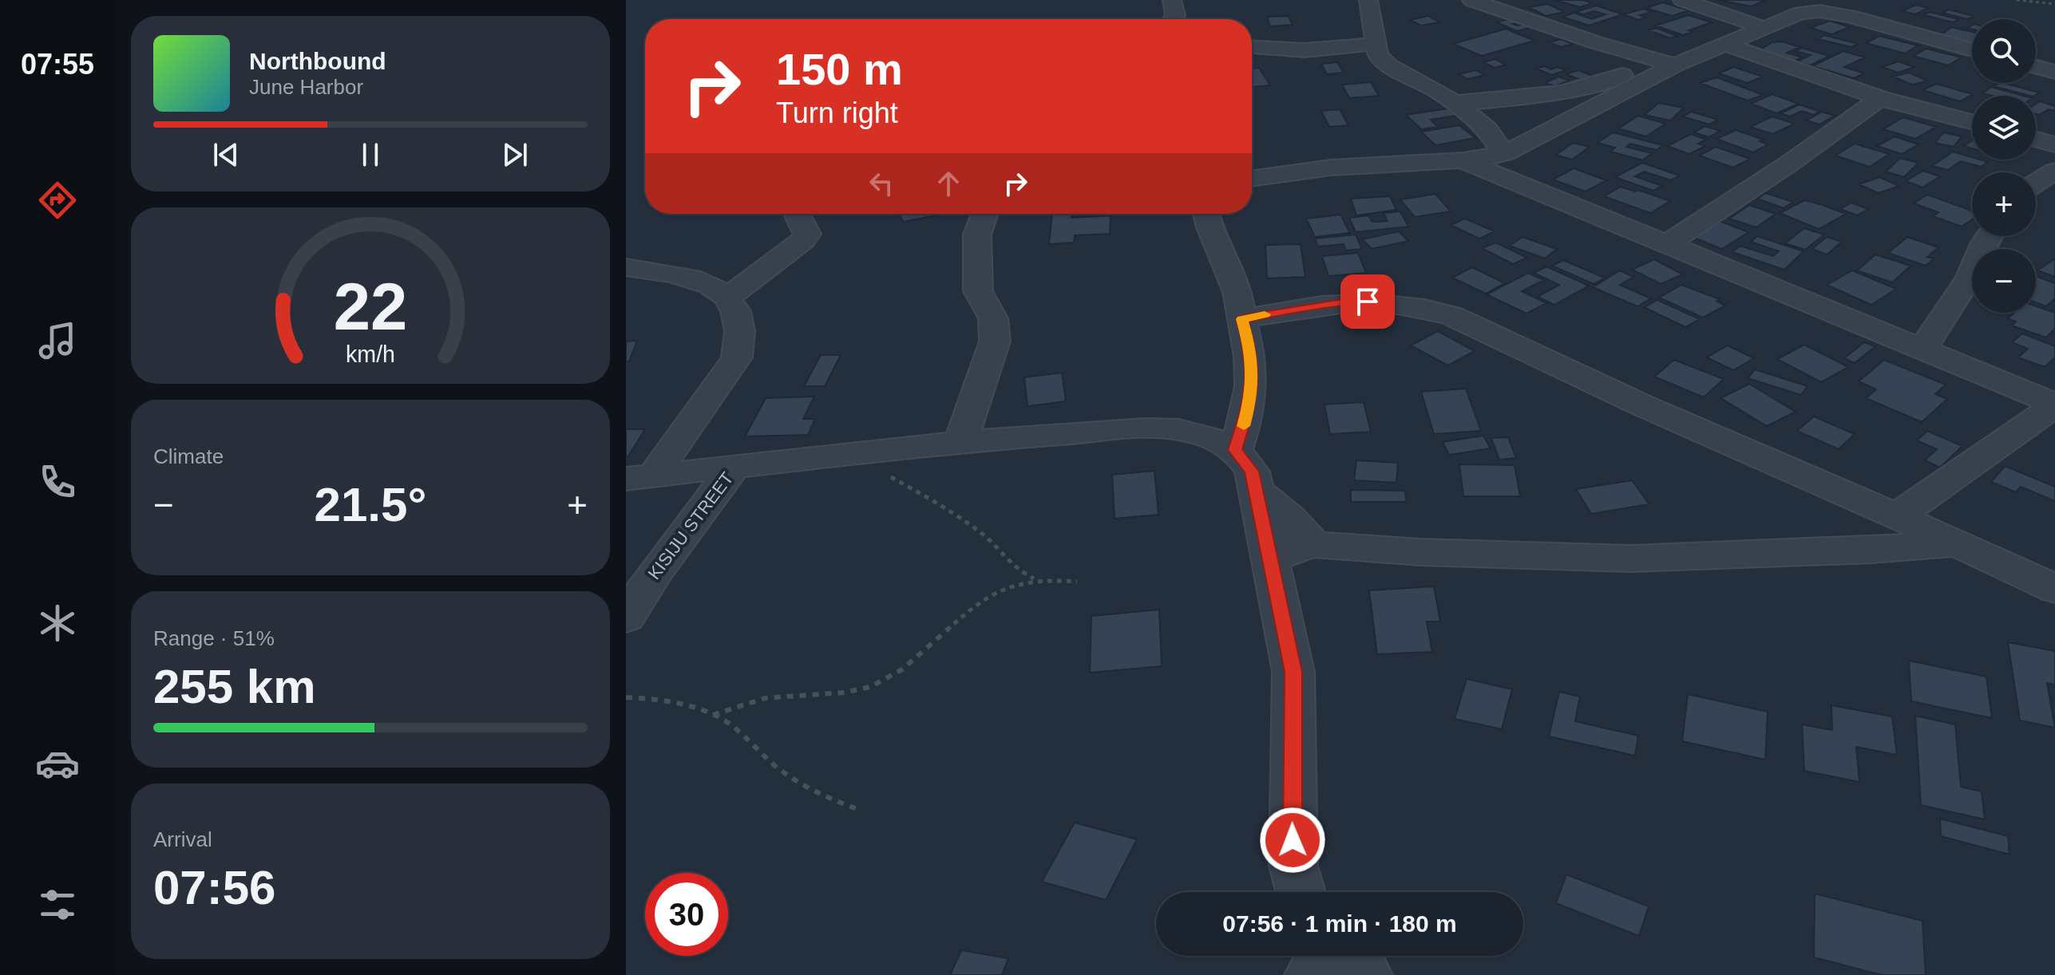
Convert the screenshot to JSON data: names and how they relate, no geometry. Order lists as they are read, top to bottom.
{
  "streets": {
    "street": ["KISIJU STREET"]
  },
  "page": {
    "tabs": "07:55",
    "map_buttons": ["+", "−"],
    "turn": ["150 m", "Turn right"],
    "song": ["Northbound", "June Harbor"],
    "tile": [
      "Climate",
      ["Range · 51%", "255 km"],
      ["Arrival", "07:56"]
    ],
    "heat": ["−", "21.5°", "+"],
    "limit": "30",
    "trip": "07:56 · 1 min · 180 m",
    "gauge": ["22", "km/h"]
  }
}
